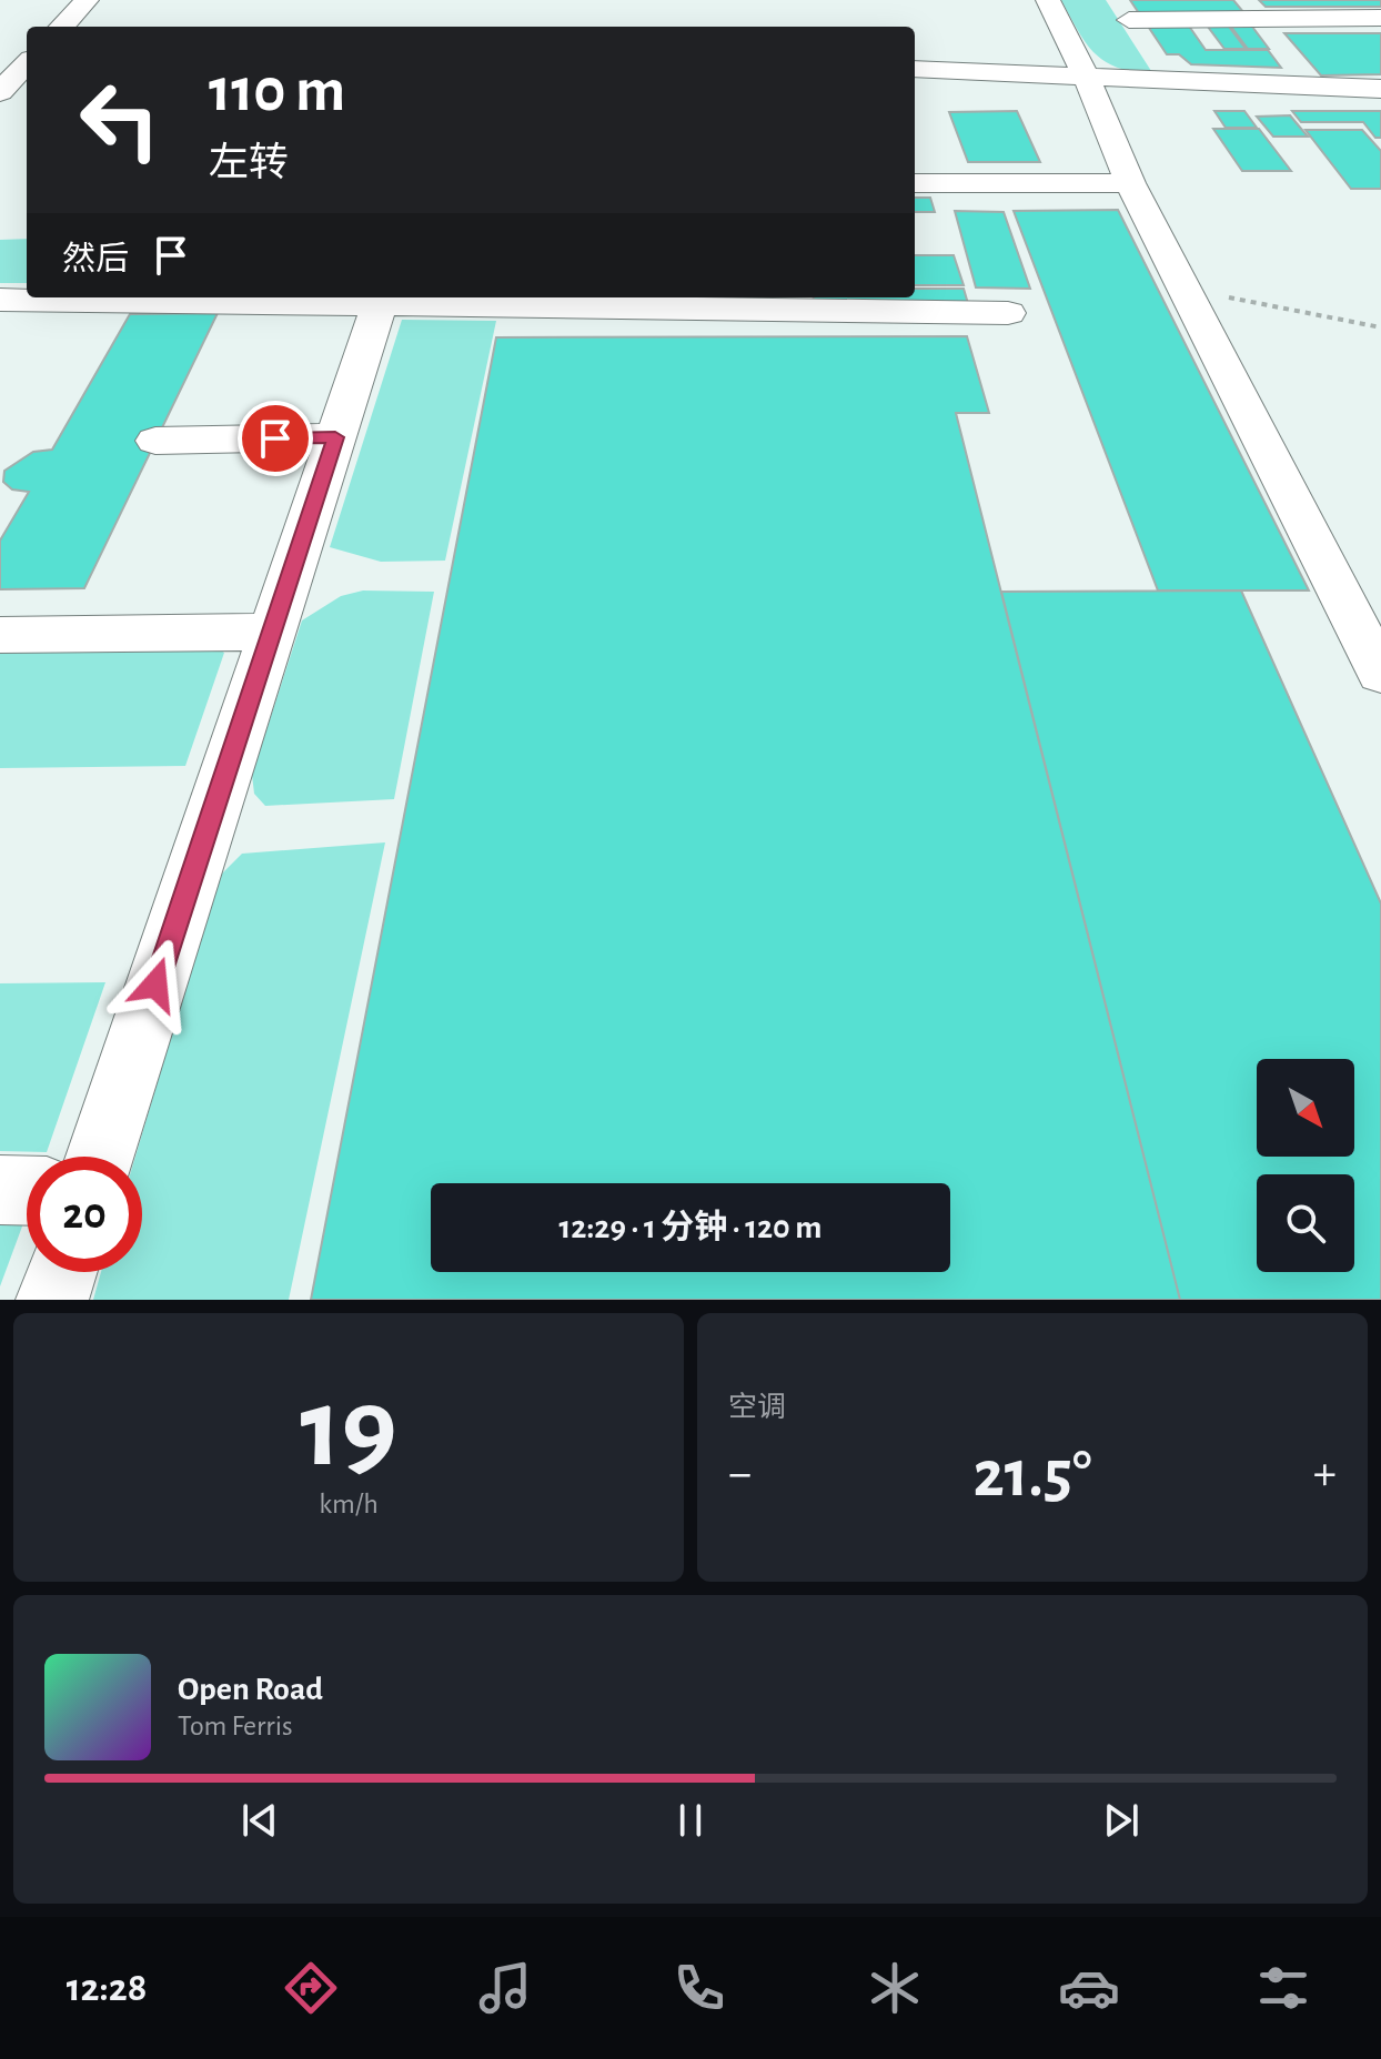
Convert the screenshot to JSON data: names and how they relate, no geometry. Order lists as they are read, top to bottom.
{
  "north": "bottom right",
  "page": {
    "turn": ["110 m", "左转"],
    "then": "然后",
    "limit": "20",
    "trip": "12:29 · 1 分钟 · 120 m",
    "tile": [
      ["19", "km/h"],
      "空调"
    ],
    "heat": ["−", "21.5°", "+"],
    "song": ["Open Road", "Tom Ferris"],
    "tabs": "12:28"
  }
}
